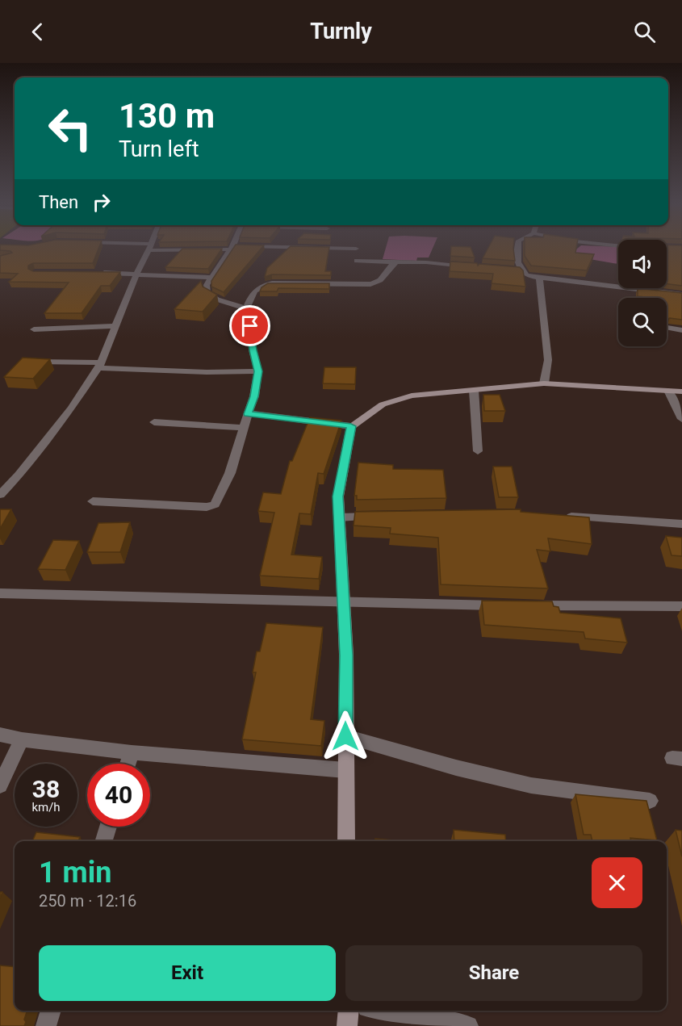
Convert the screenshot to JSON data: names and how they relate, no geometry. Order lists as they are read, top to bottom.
{
  "page": {
    "header": "Turnly",
    "turn": ["130 m", "Turn left"],
    "then": "Then",
    "speed": "38 km/h",
    "limit": "40",
    "heading": ["1 min", "250 m · 12:16"],
    "buttons": ["Exit", "Share"]
  }
}
